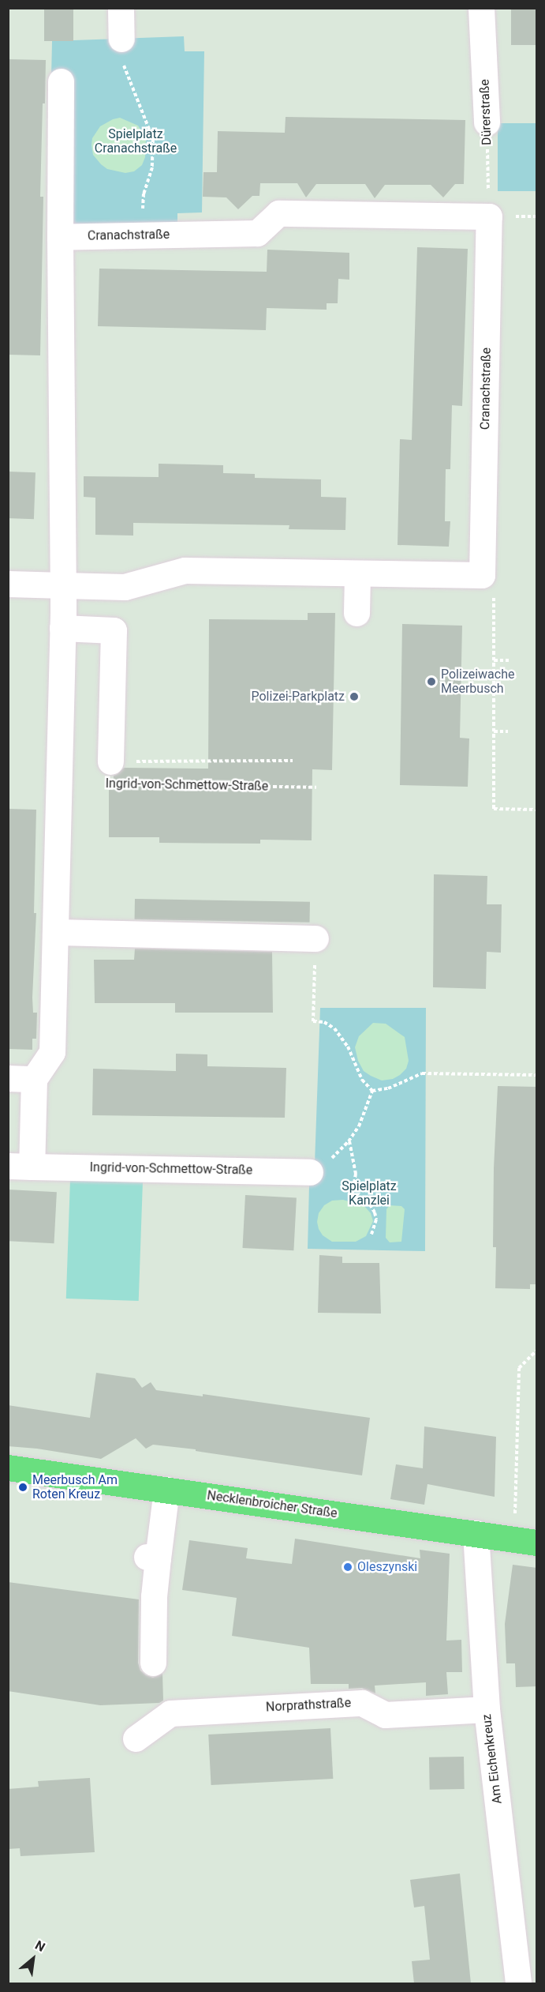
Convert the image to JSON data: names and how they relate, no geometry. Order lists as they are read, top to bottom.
{
  "streets": {
    "main road": ["Necklenbroicher Straße"],
    "street": [
      "Dürerstraße",
      "Cranachstraße",
      "Ingrid-von-Schmettow-Straße",
      "Norprathstraße",
      "Am Eichenkreuz"
    ]
  },
  "crossings": [
    ["Dürerstraße", "Cranachstraße"],
    ["Necklenbroicher Straße", "Am Eichenkreuz"],
    ["Norprathstraße", "Am Eichenkreuz"]
  ],
  "parks": ["Spielplatz Cranachstraße", "Spielplatz Kanzlei"],
  "places": [
    "Polizeiwache Meerbusch",
    "Polizei-Parkplatz",
    "Meerbusch Am Roten Kreuz",
    "Oleszynski"
  ],
  "north": "top right"
}
